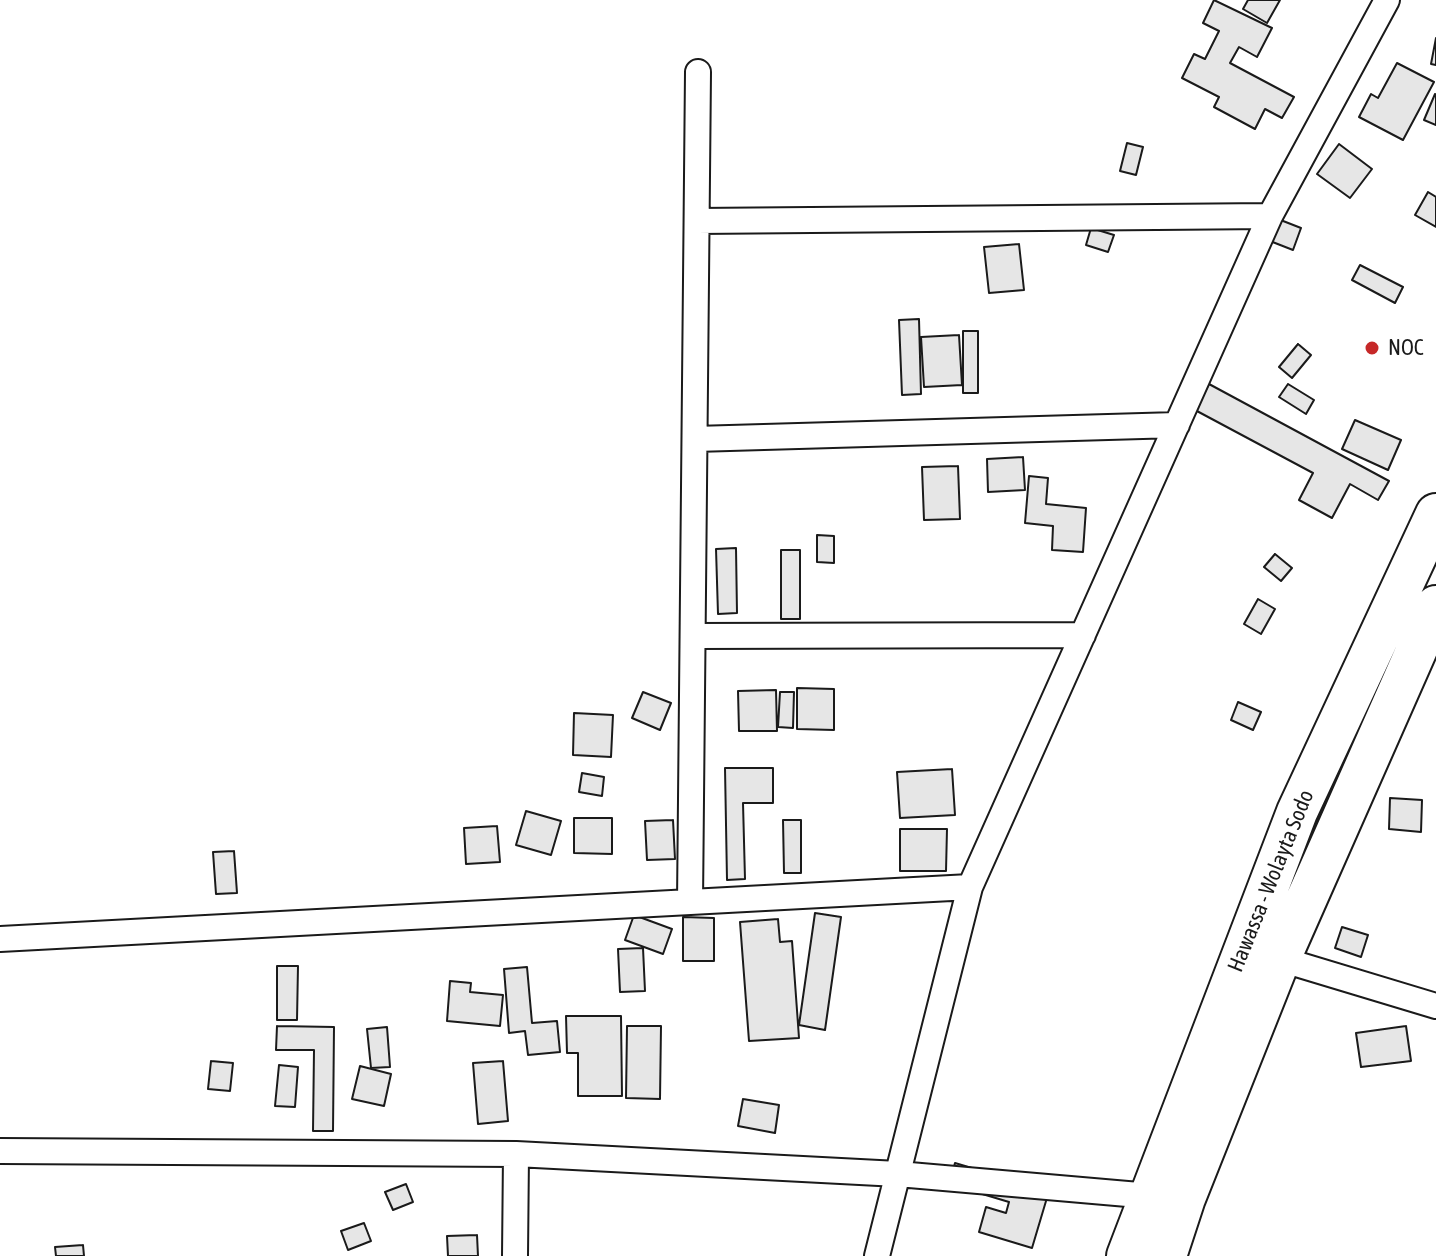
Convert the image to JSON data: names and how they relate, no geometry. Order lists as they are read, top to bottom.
{
  "streets": {
    "main road": ["Hawassa - Wolayta Sodo"]
  },
  "places": ["NOC"]
}
